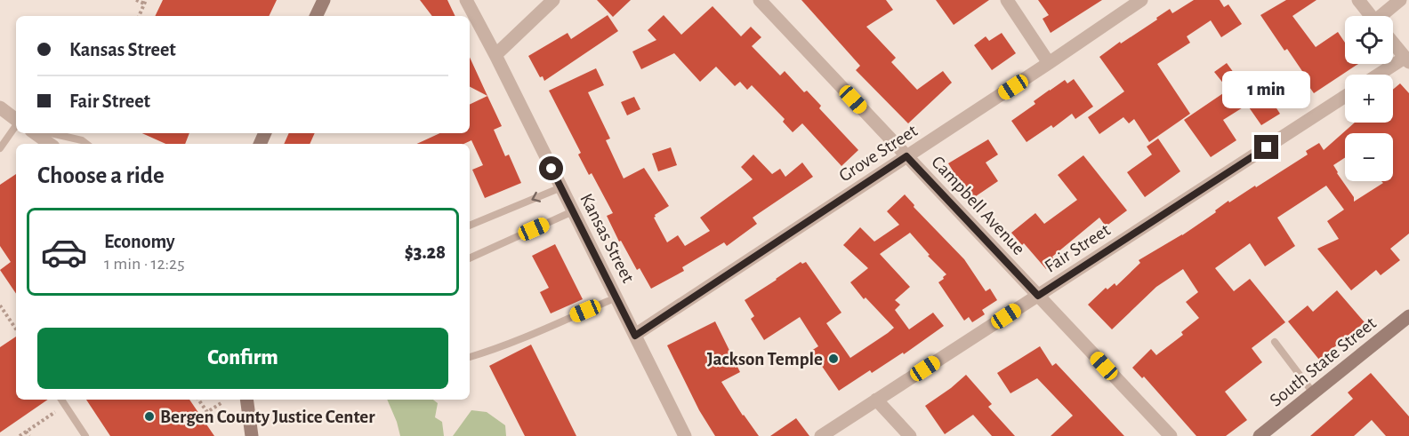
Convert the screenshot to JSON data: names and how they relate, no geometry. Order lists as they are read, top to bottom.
{
  "streets": {
    "street": [
      "Grove Street",
      "Campbell Avenue",
      "Kansas Street",
      "Fair Street",
      "South State Street"
    ]
  },
  "crossings": [
    ["Grove Street", "Campbell Avenue"],
    ["Grove Street", "Kansas Street"],
    ["Campbell Avenue", "Fair Street"]
  ],
  "places": ["Jackson Temple", "Bergen County Justice Center"],
  "page": {
    "map_buttons": ["+", "−"],
    "banner": ["Kansas Street", "Fair Street"],
    "bubble": "1 min",
    "heading": "Choose a ride",
    "list": [
      {
        "name": "Economy",
        "note": "1 min · 12:25",
        "value": "$3.28"
      }
    ],
    "buttons": "Confirm"
  }
}
